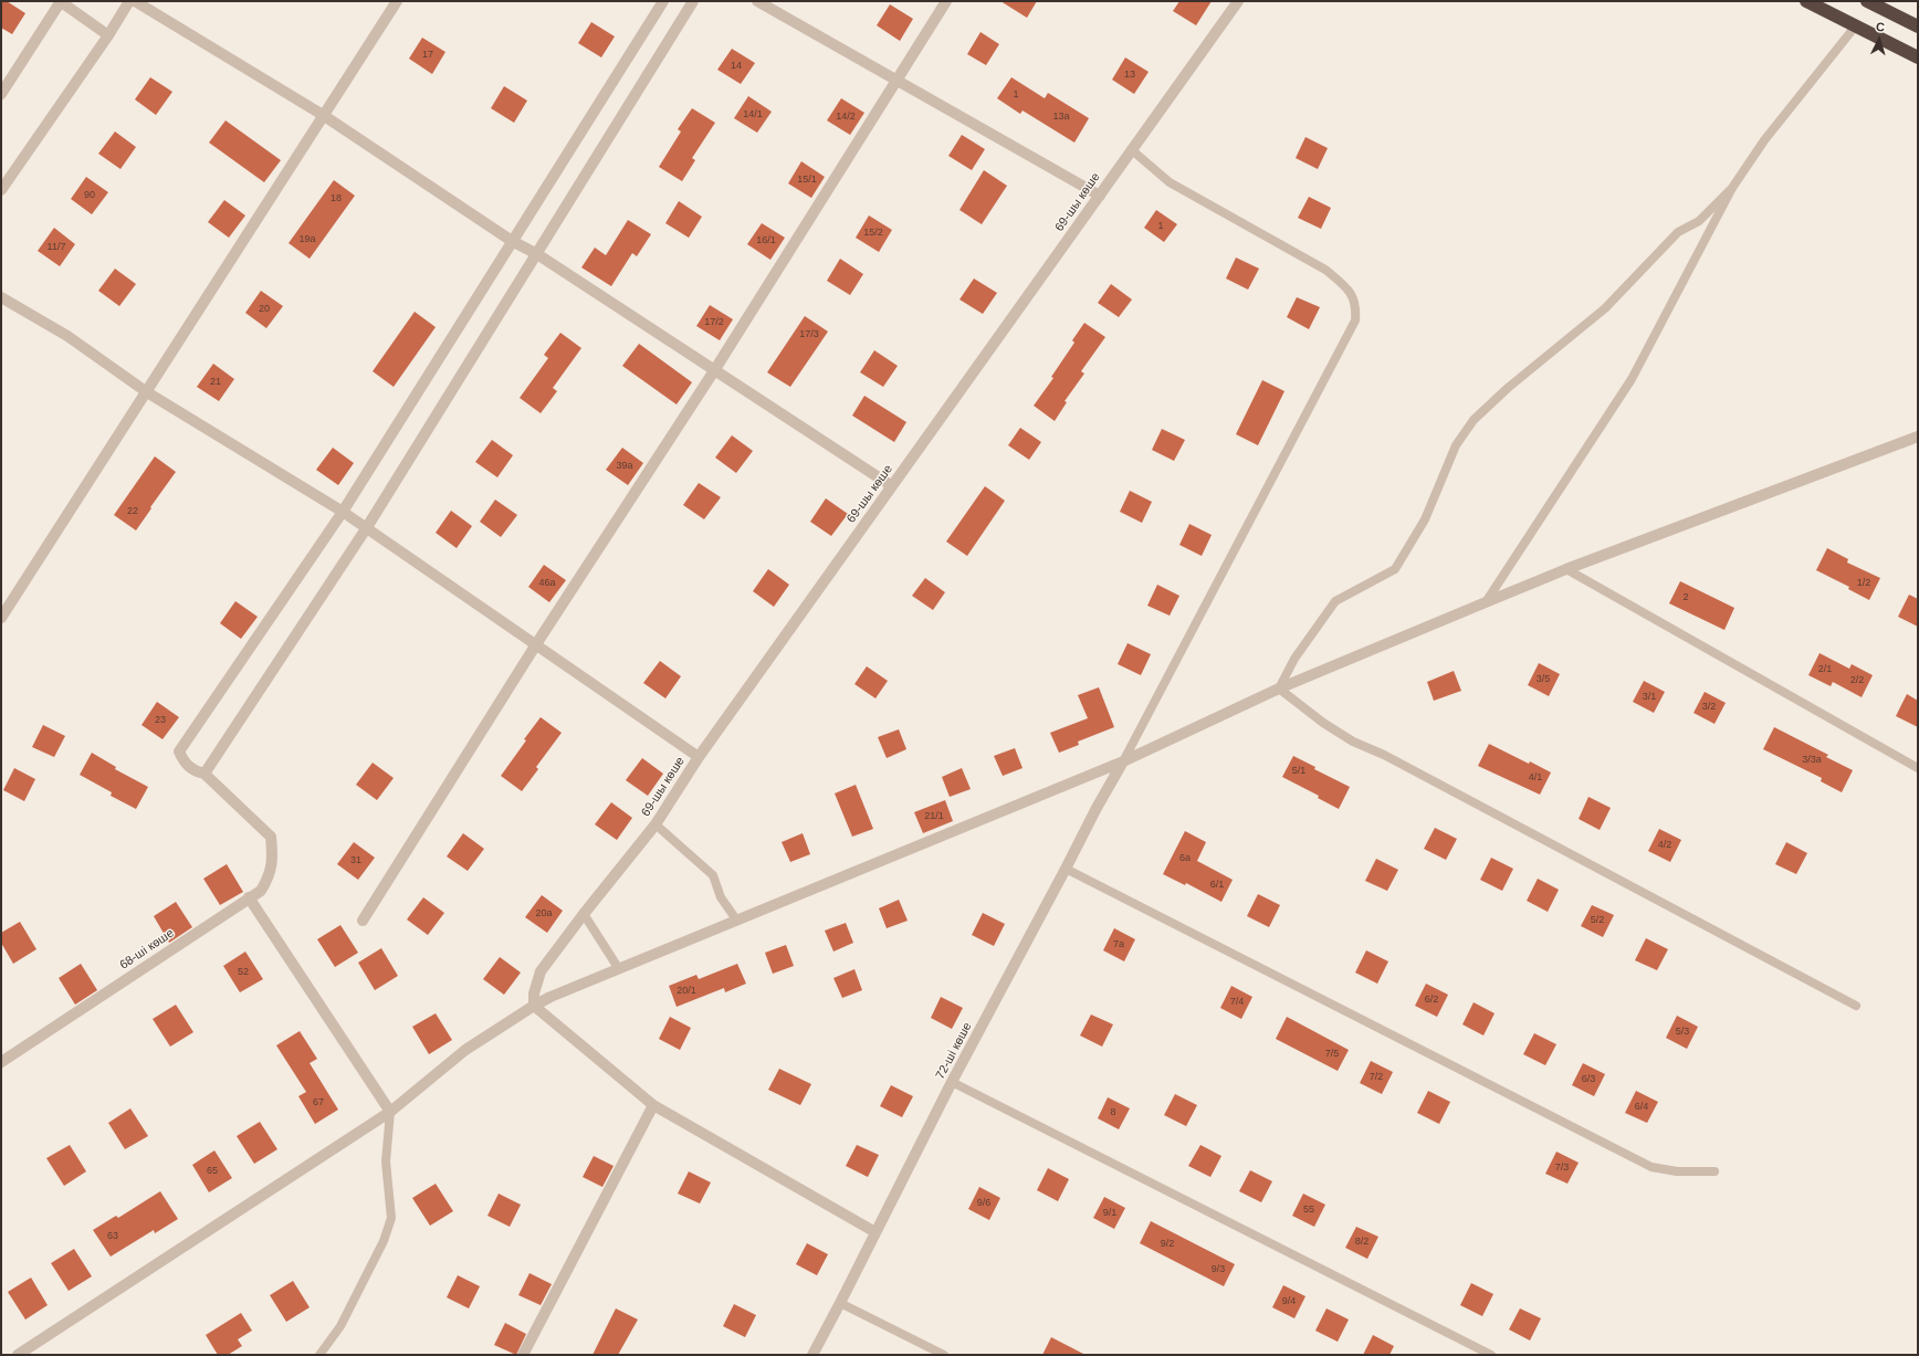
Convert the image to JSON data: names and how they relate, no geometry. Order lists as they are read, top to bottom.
{
  "streets": {
    "street": ["69-шы көше", "68-ші көше", "72-ші көше"]
  },
  "house_numbers": [
    "17",
    "14",
    "13",
    "1",
    "14/1",
    "14/2",
    "13а",
    "15/1",
    "90",
    "18",
    "1",
    "15/2",
    "19а",
    "16/1",
    "11/7",
    "20",
    "17/2",
    "17/3",
    "21",
    "39а",
    "22",
    "46а",
    "1/2",
    "2",
    "2/1",
    "3/5",
    "2/2",
    "3/1",
    "3/2",
    "23",
    "3/3а",
    "5/1",
    "4/1",
    "21/1",
    "4/2",
    "6а",
    "31",
    "6/1",
    "20а",
    "5/2",
    "7а",
    "52",
    "20/1",
    "6/2",
    "7/4",
    "5/3",
    "7/5",
    "7/2",
    "6/3",
    "67",
    "6/4",
    "8",
    "7/3",
    "65",
    "9/6",
    "55",
    "9/1",
    "63",
    "8/2",
    "9/2",
    "9/3",
    "9/4"
  ],
  "north": "top"
}
